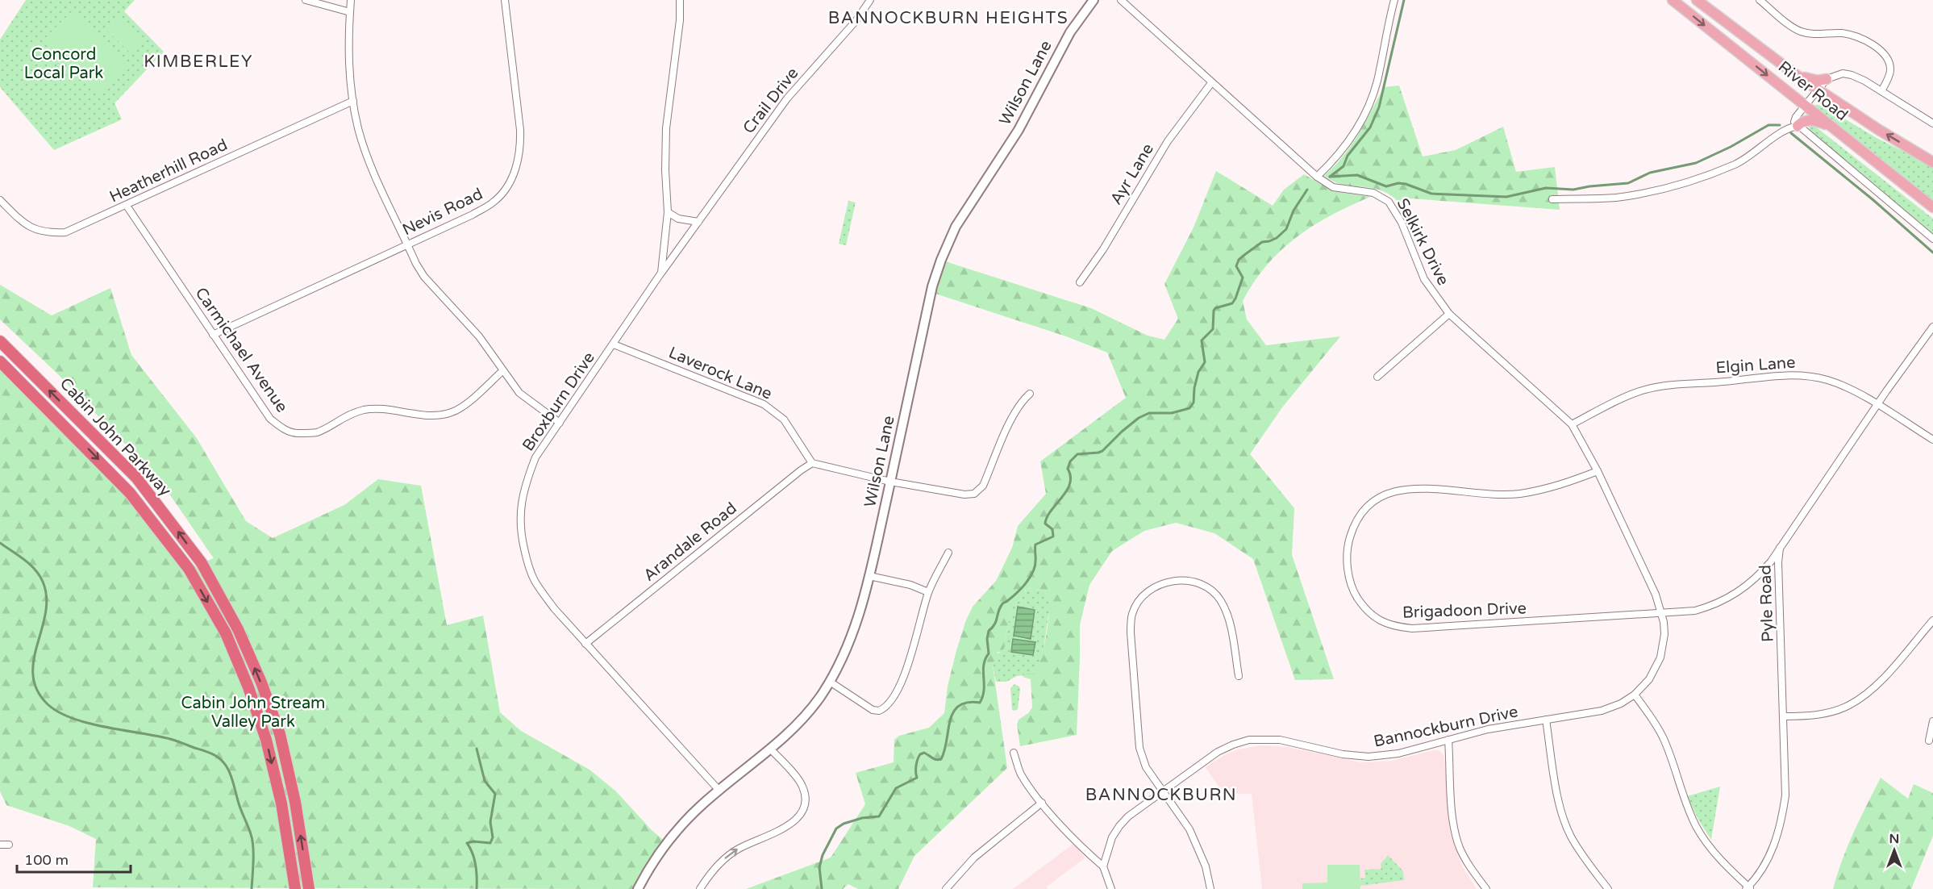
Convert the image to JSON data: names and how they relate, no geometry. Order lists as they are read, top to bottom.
{
  "streets": {
    "highway": ["Cabin John Parkway"],
    "main road": ["Wilson Lane", "River Road"],
    "street": [
      "Crail Drive",
      "Heatherhill Road",
      "Ayr Lane",
      "Nevis Road",
      "Selkirk Drive",
      "Carmichael Avenue",
      "Elgin Lane",
      "Laverock Lane",
      "Broxburn Drive",
      "Arandale Road",
      "Pyle Road",
      "Brigadoon Drive",
      "Bannockburn Drive"
    ]
  },
  "crossings": [
    ["Wilson Lane", "Broxburn Drive"],
    ["Crail Drive", "Broxburn Drive"],
    ["Heatherhill Road", "Carmichael Avenue"],
    ["Ayr Lane", "Selkirk Drive"],
    ["Nevis Road", "Carmichael Avenue"],
    ["Selkirk Drive", "Elgin Lane"],
    ["Selkirk Drive", "Brigadoon Drive"],
    ["Selkirk Drive", "Bannockburn Drive"],
    ["Elgin Lane", "Pyle Road"],
    ["Laverock Lane", "Broxburn Drive"],
    ["Laverock Lane", "Arandale Road"],
    ["Broxburn Drive", "Arandale Road"],
    ["Pyle Road", "Brigadoon Drive"],
    ["Brigadoon Drive", "Bannockburn Drive"]
  ],
  "districts": ["BANNOCKBURN HEIGHTS", "KIMBERLEY", "BANNOCKBURN"],
  "parks": ["Concord Local Park", "Cabin John Stream Valley Park"],
  "scale_bar": "100 m",
  "north": "top"
}
